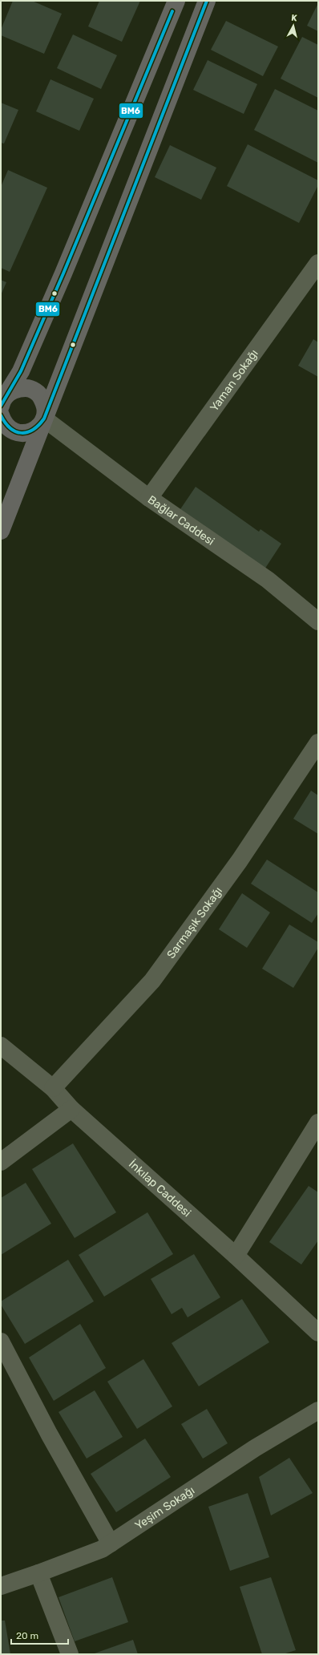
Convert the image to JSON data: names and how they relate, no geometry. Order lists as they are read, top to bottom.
{
  "streets": {
    "street": [
      "Yaman Sokağı",
      "Bağlar Caddesi",
      "Sarmaşık Sokağı",
      "İnkılap Caddesi",
      "Yeşim Sokağı"
    ]
  },
  "crossings": [
    ["Yaman Sokağı", "Bağlar Caddesi"],
    ["Sarmaşık Sokağı", "İnkılap Caddesi"]
  ],
  "lines": ["transit line BM6"],
  "scale_bar": "20 m",
  "north": "top"
}
